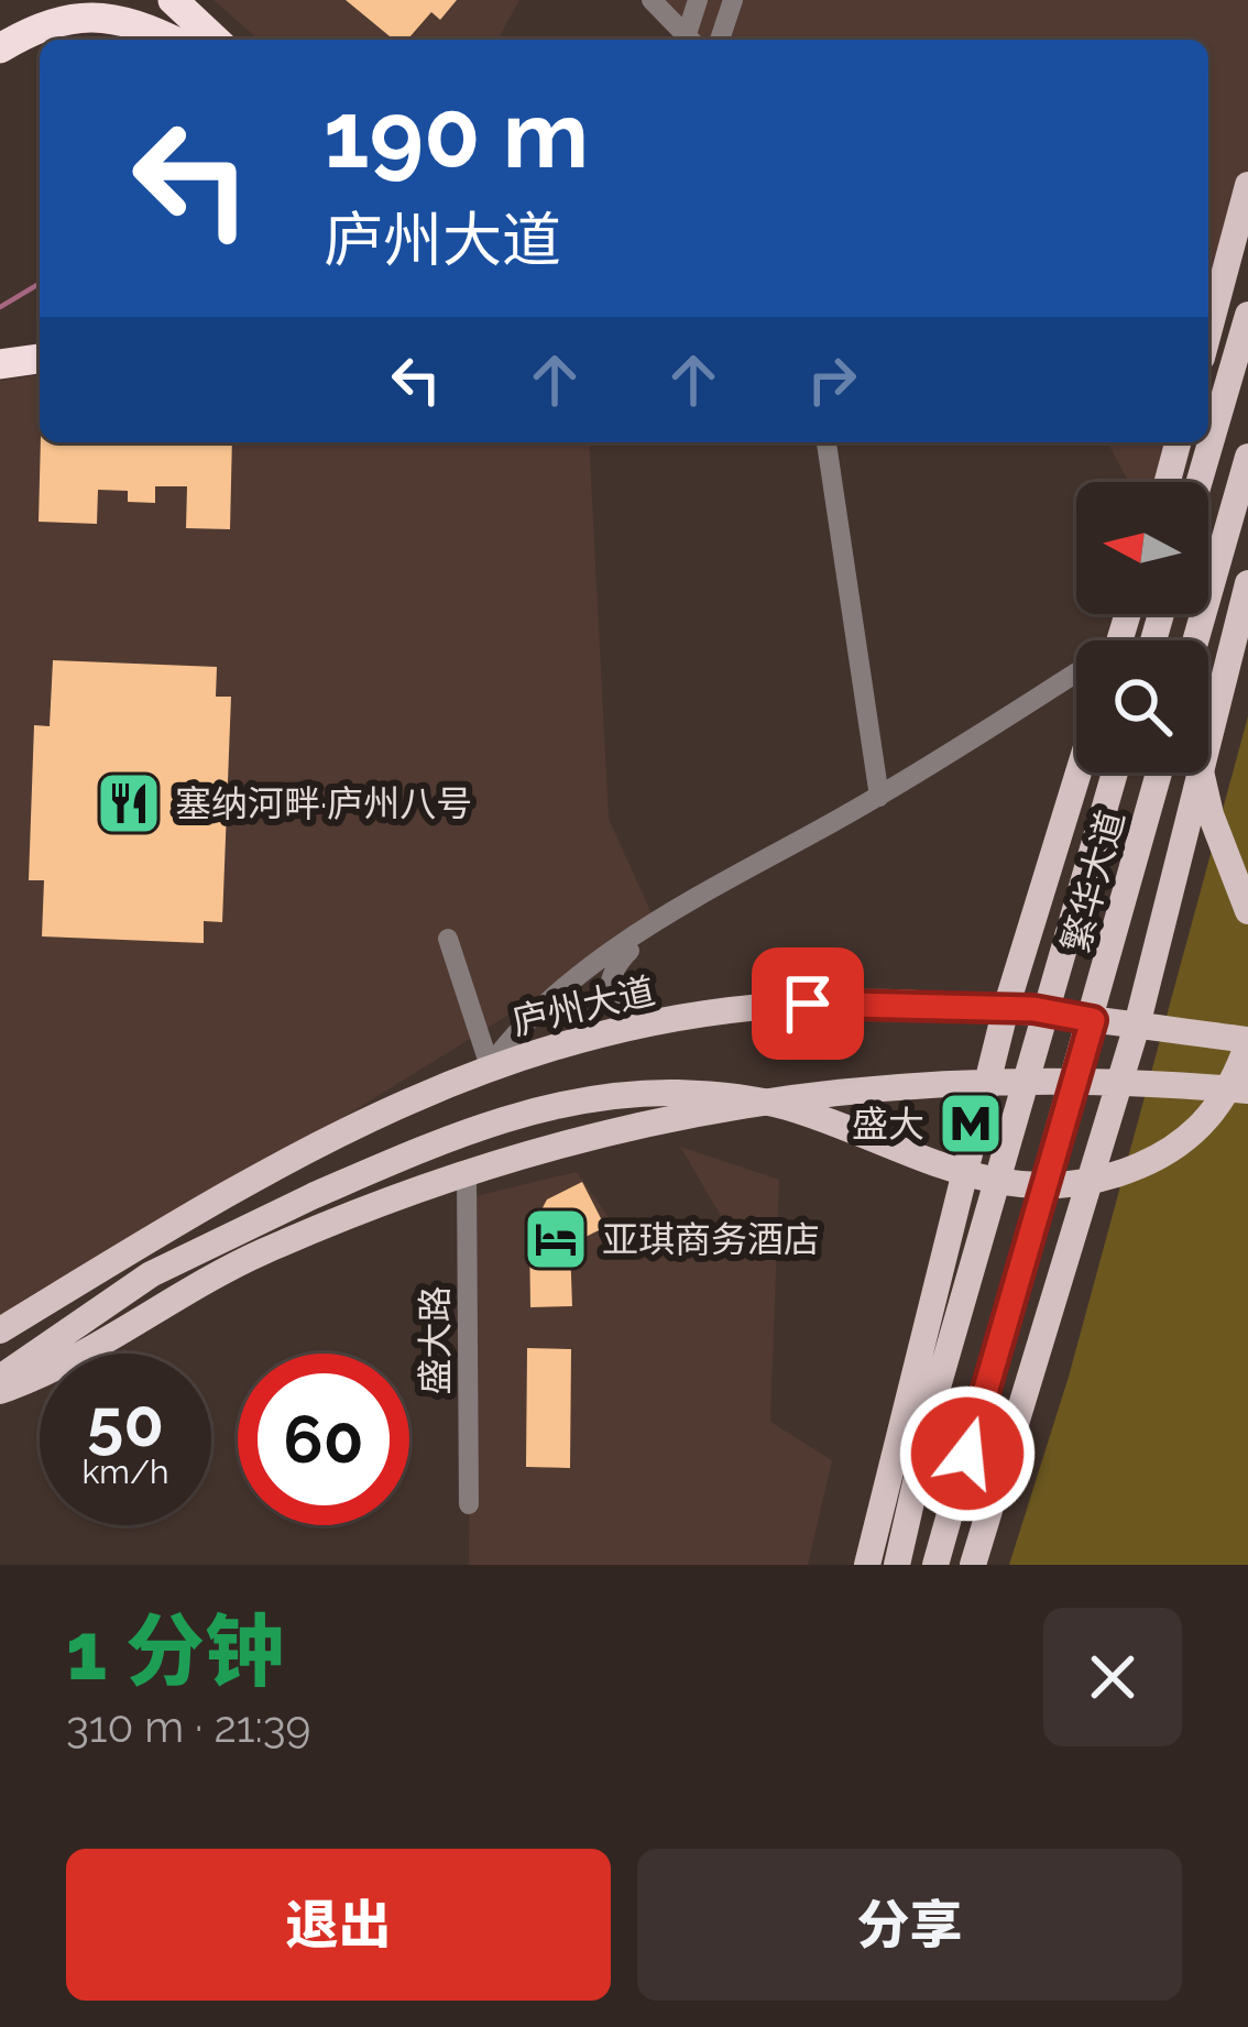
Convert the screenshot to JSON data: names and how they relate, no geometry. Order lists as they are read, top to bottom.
{
  "streets": {
    "main road": ["繁华大道", "庐州大道"],
    "street": ["盛大路"]
  },
  "crossings": [
    ["繁华大道", "庐州大道"]
  ],
  "places": {
    "restaurant": ["塞纳河畔·庐州八号"],
    "metro station": ["盛大"],
    "hotel": ["亚琪商务酒店"]
  },
  "north": "left",
  "page": {
    "turn": ["190 m", "庐州大道"],
    "speed": "50 km/h",
    "limit": "60",
    "heading": ["1 分钟", "310 m · 21:39"],
    "buttons": ["退出", "分享"]
  }
}
